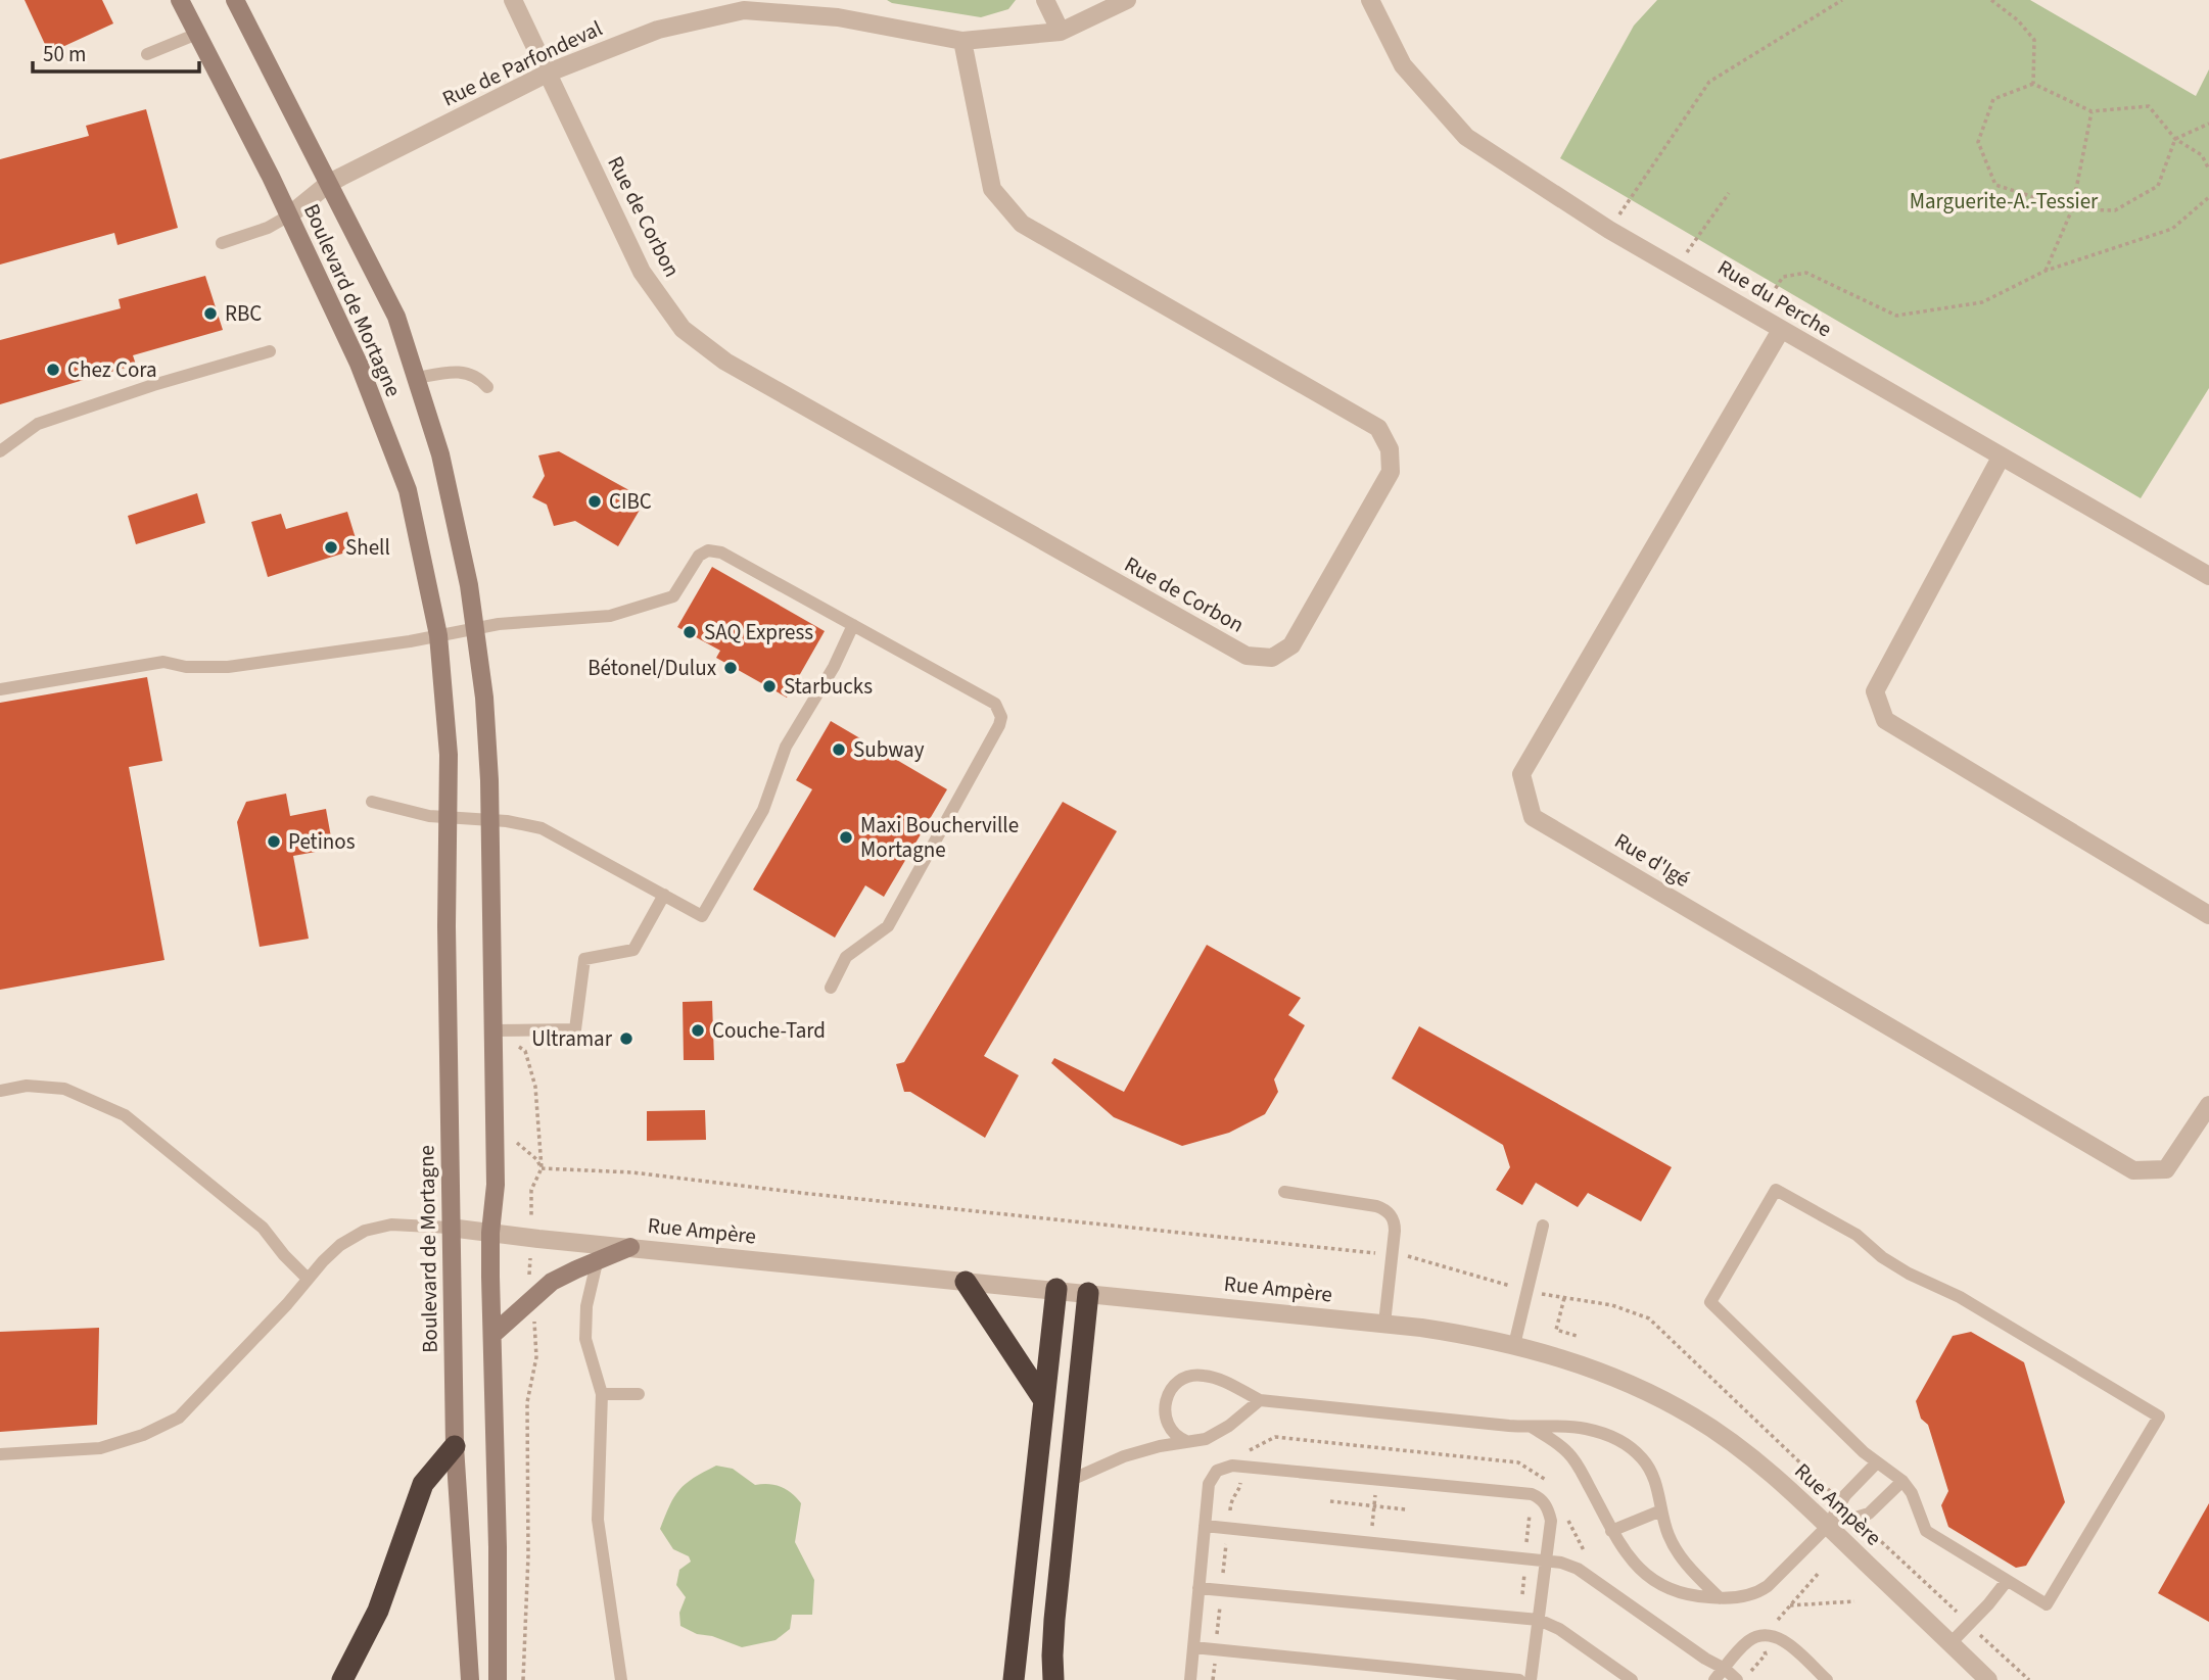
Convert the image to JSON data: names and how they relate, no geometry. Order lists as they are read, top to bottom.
{
  "streets": {
    "main road": ["Boulevard de Mortagne"],
    "street": [
      "Rue de Parfondeval",
      "Rue de Corbon",
      "Rue du Perche",
      "Rue d'Igé",
      "Rue Ampère"
    ]
  },
  "crossings": [
    ["Rue de Parfondeval", "Rue de Corbon"],
    ["Rue de Parfondeval", "Boulevard de Mortagne"],
    ["Rue du Perche", "Rue d'Igé"]
  ],
  "parks": ["Marguerite-A.-Tessier"],
  "places": [
    "RBC",
    "Chez Cora",
    "CIBC",
    "Shell",
    "SAQ Express",
    "Bétonel/Dulux",
    "Starbucks",
    "Subway",
    "Maxi Boucherville Mortagne",
    "Petinos",
    "Couche-Tard",
    "Ultramar"
  ],
  "scale_bar": "50 m"
}
